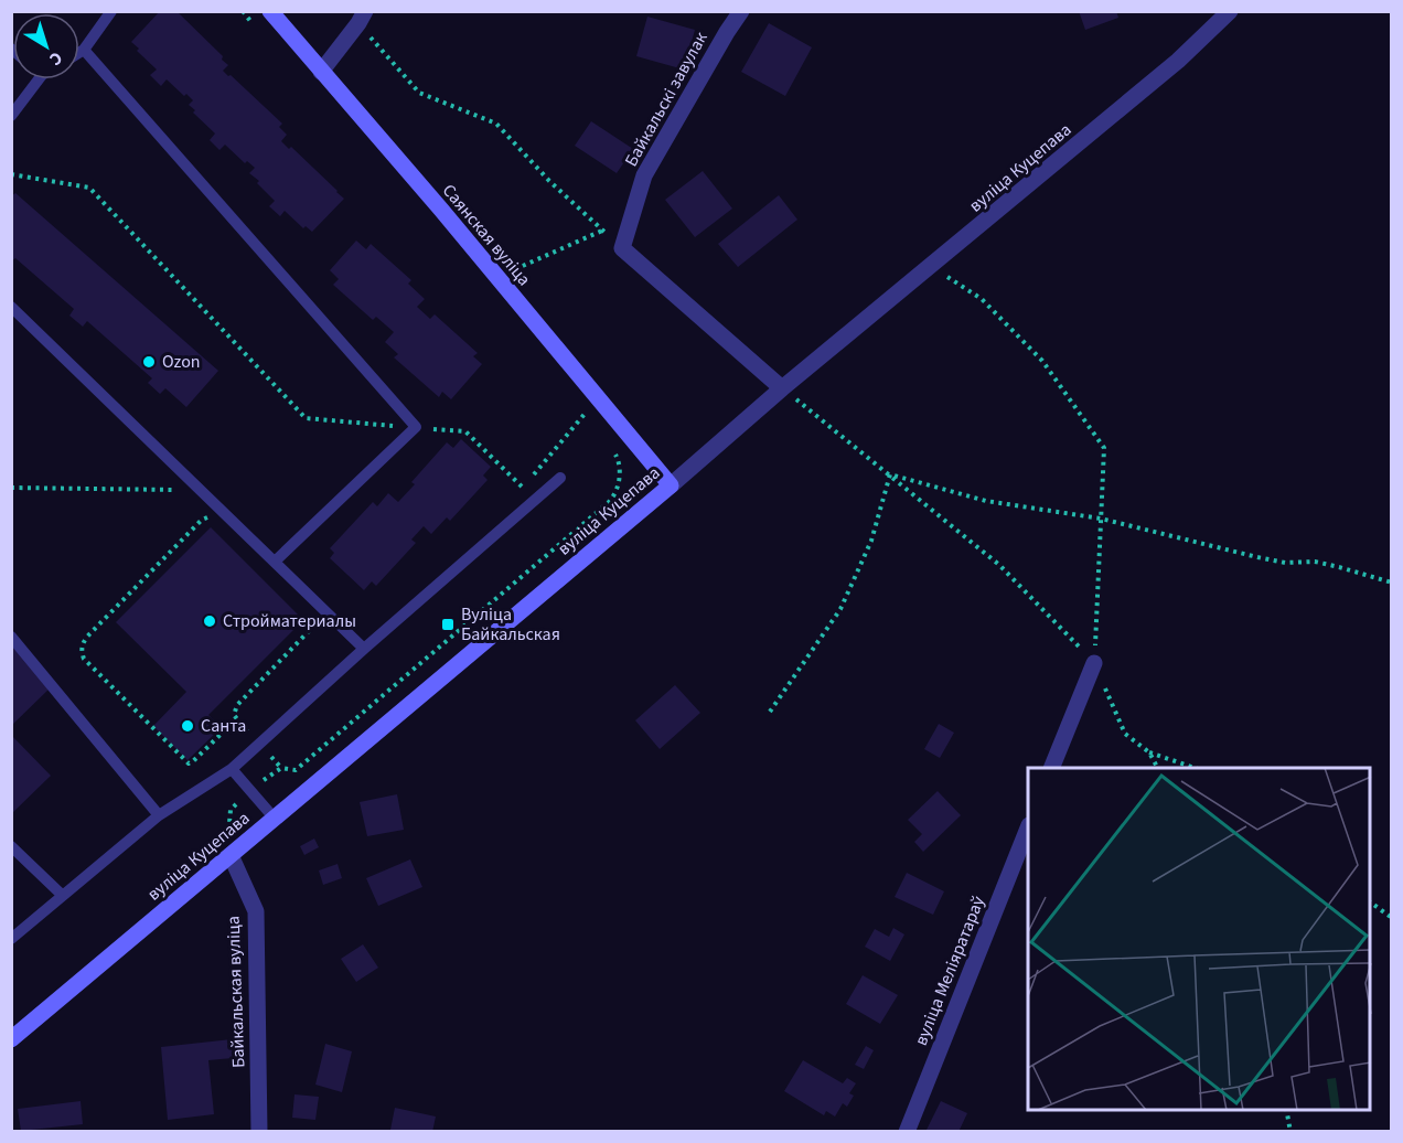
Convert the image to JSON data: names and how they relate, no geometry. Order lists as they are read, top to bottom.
{
  "streets": {
    "main road": ["вуліца Куцепава", "Саянская вуліца"],
    "street": ["Байкальскі завулак", "вуліца Меліяратараў", "Байкальская вуліца"]
  },
  "crossings": [
    ["вуліца Куцепава", "Саянская вуліца"],
    ["вуліца Куцепава", "Байкальская вуліца"]
  ],
  "places": {
    "other": ["Ozon", "Стройматериалы", "Санта"],
    "transit": ["Вуліца Байкальская"]
  },
  "north": "bottom right"
}
